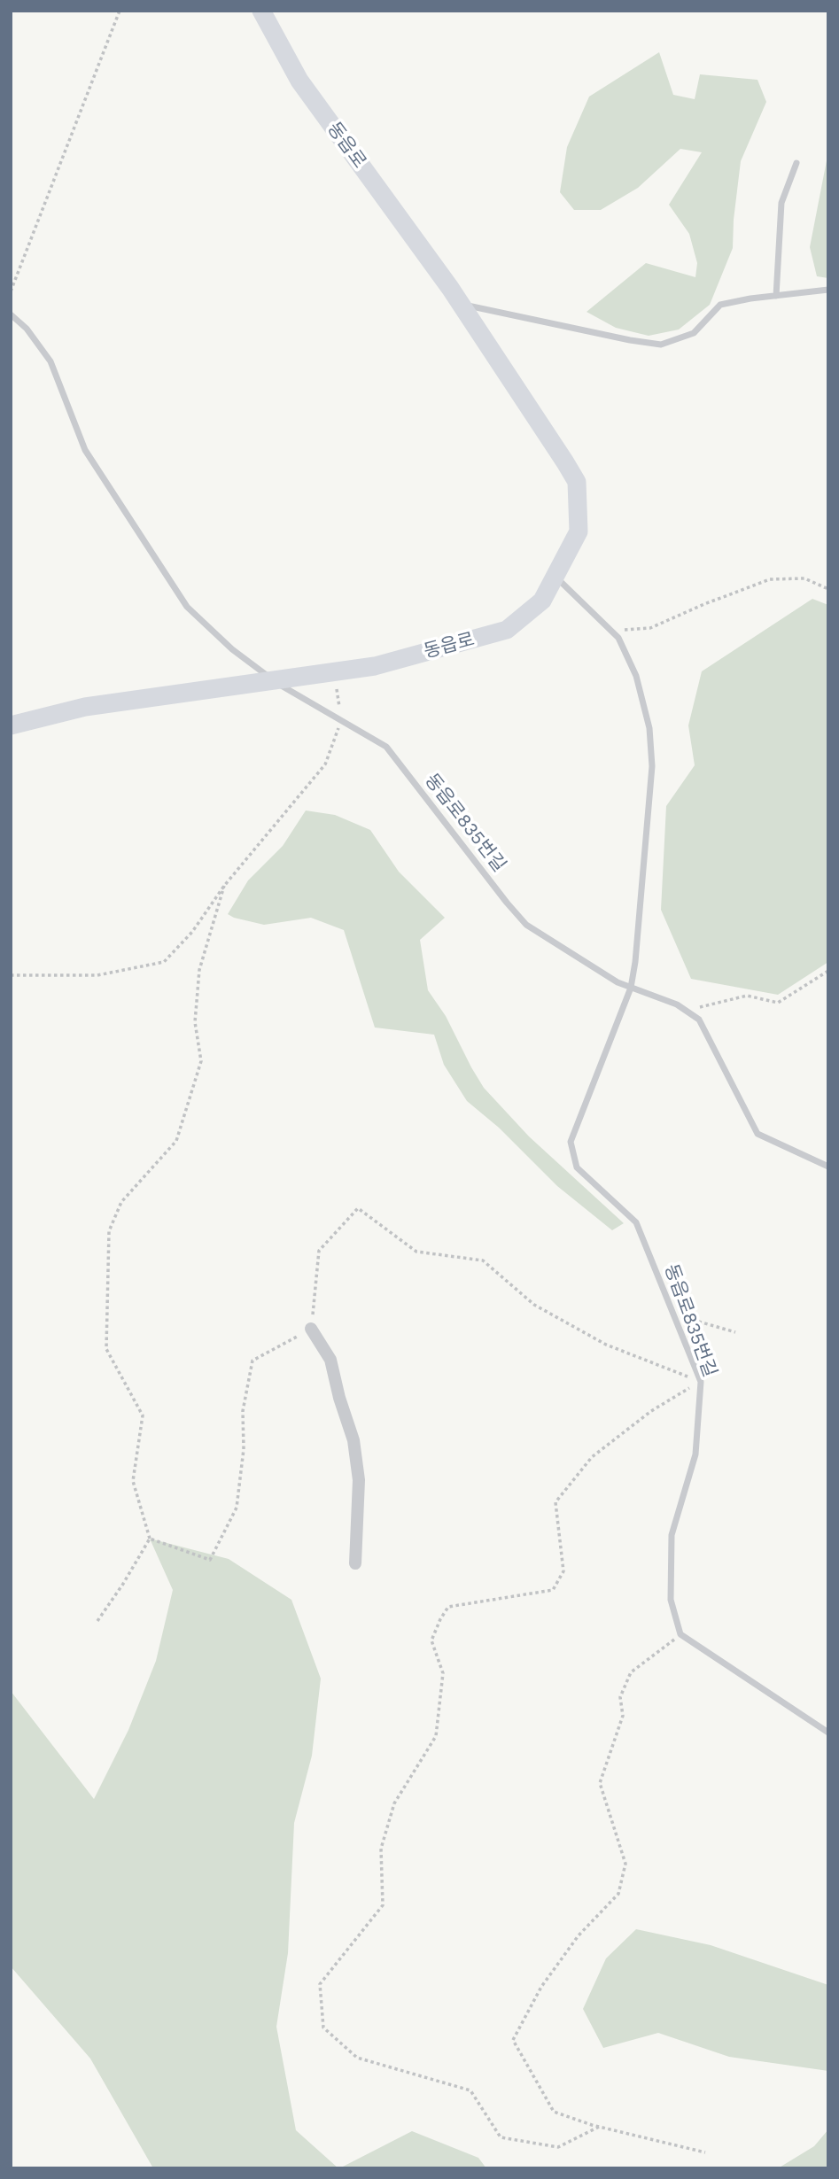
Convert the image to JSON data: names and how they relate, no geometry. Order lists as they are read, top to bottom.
{
  "streets": {
    "street": ["동읍로"],
    "lane": ["동읍로835번길"]
  },
  "crossings": [
    ["동읍로", "동읍로835번길"]
  ]
}
